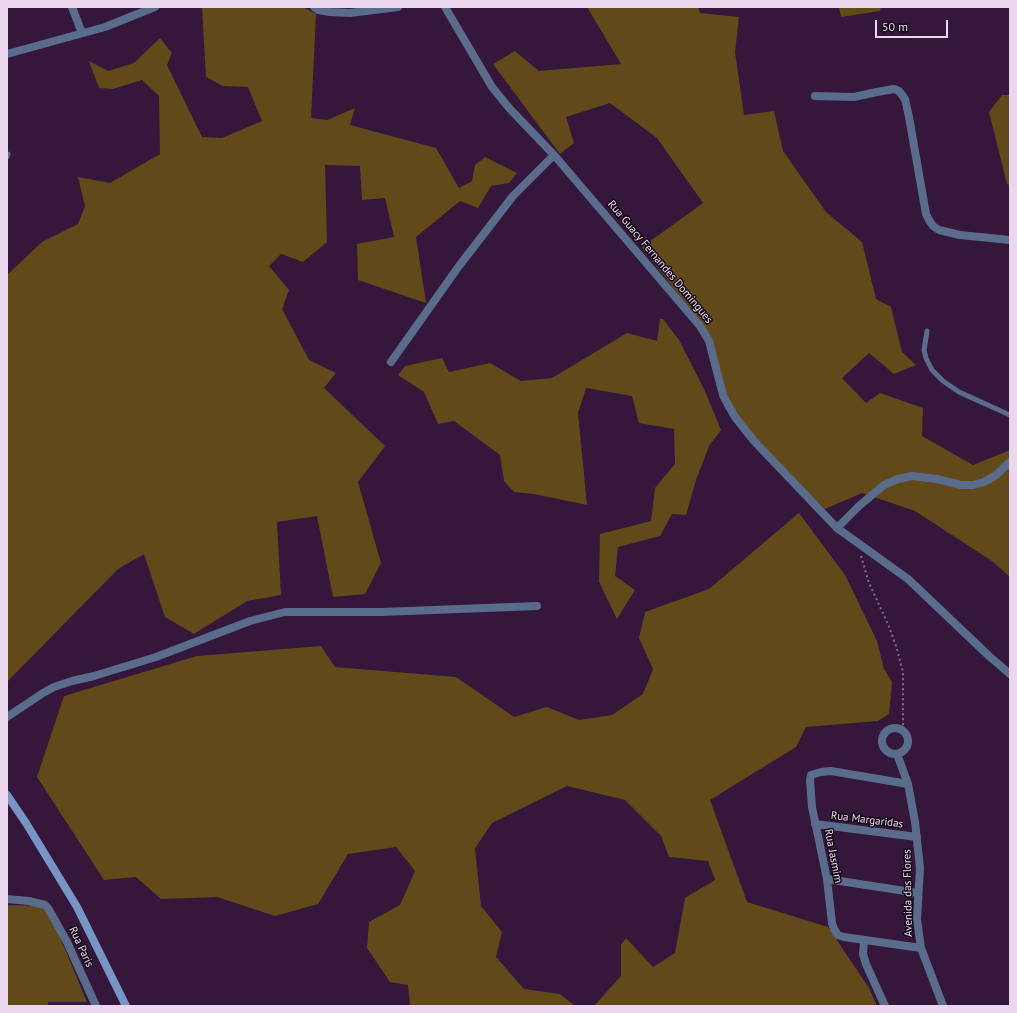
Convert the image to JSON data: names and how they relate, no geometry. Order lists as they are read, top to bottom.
{
  "streets": {
    "street": [
      "Rua Guacy Fernandes Domingues",
      "Rua Margaridas",
      "Rua Jasmim",
      "Avenida das Flores",
      "Rua Paris"
    ]
  },
  "crossings": [
    ["Rua Margaridas", "Rua Jasmim"],
    ["Rua Margaridas", "Avenida das Flores"],
    ["Rua Jasmim", "Avenida das Flores"]
  ],
  "scale_bar": "50 m"
}
